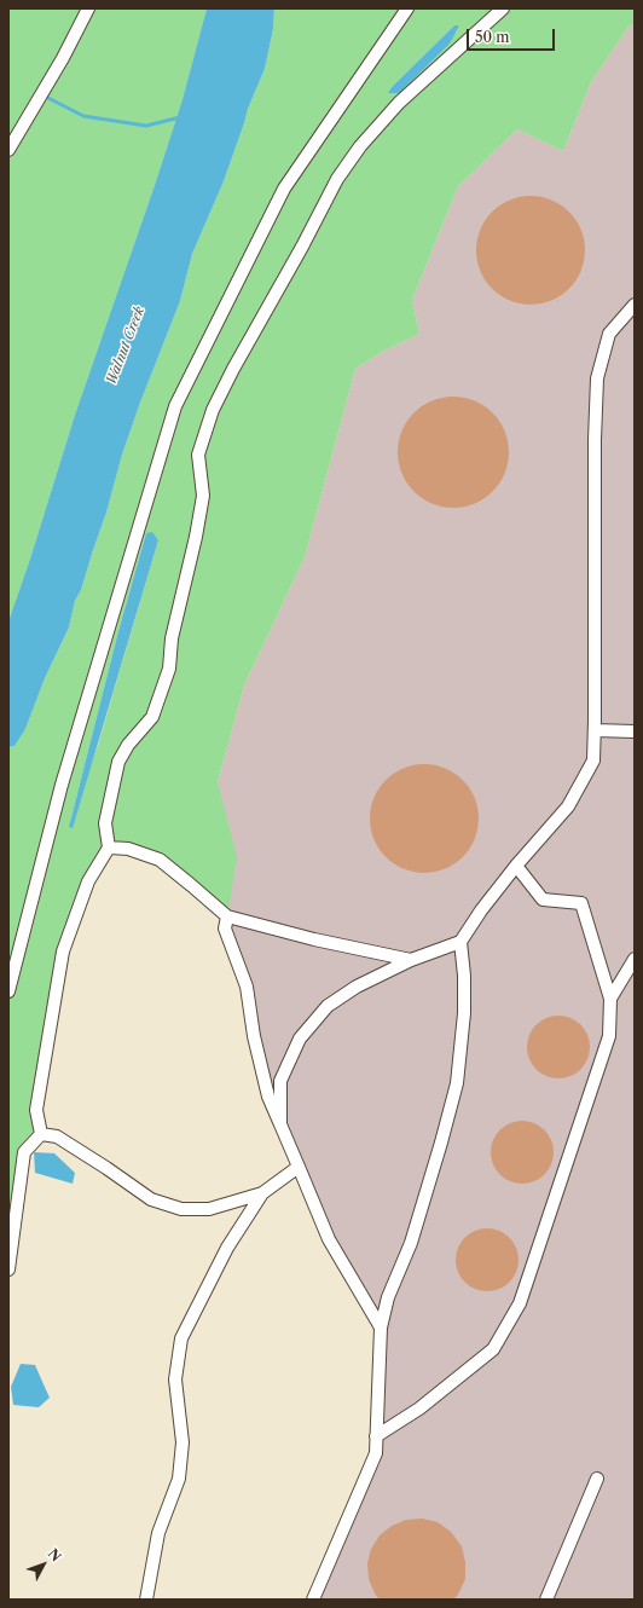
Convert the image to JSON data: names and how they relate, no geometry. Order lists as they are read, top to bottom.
{
  "water": ["Walnut Creek"],
  "scale_bar": "50 m",
  "north": "top right"
}
